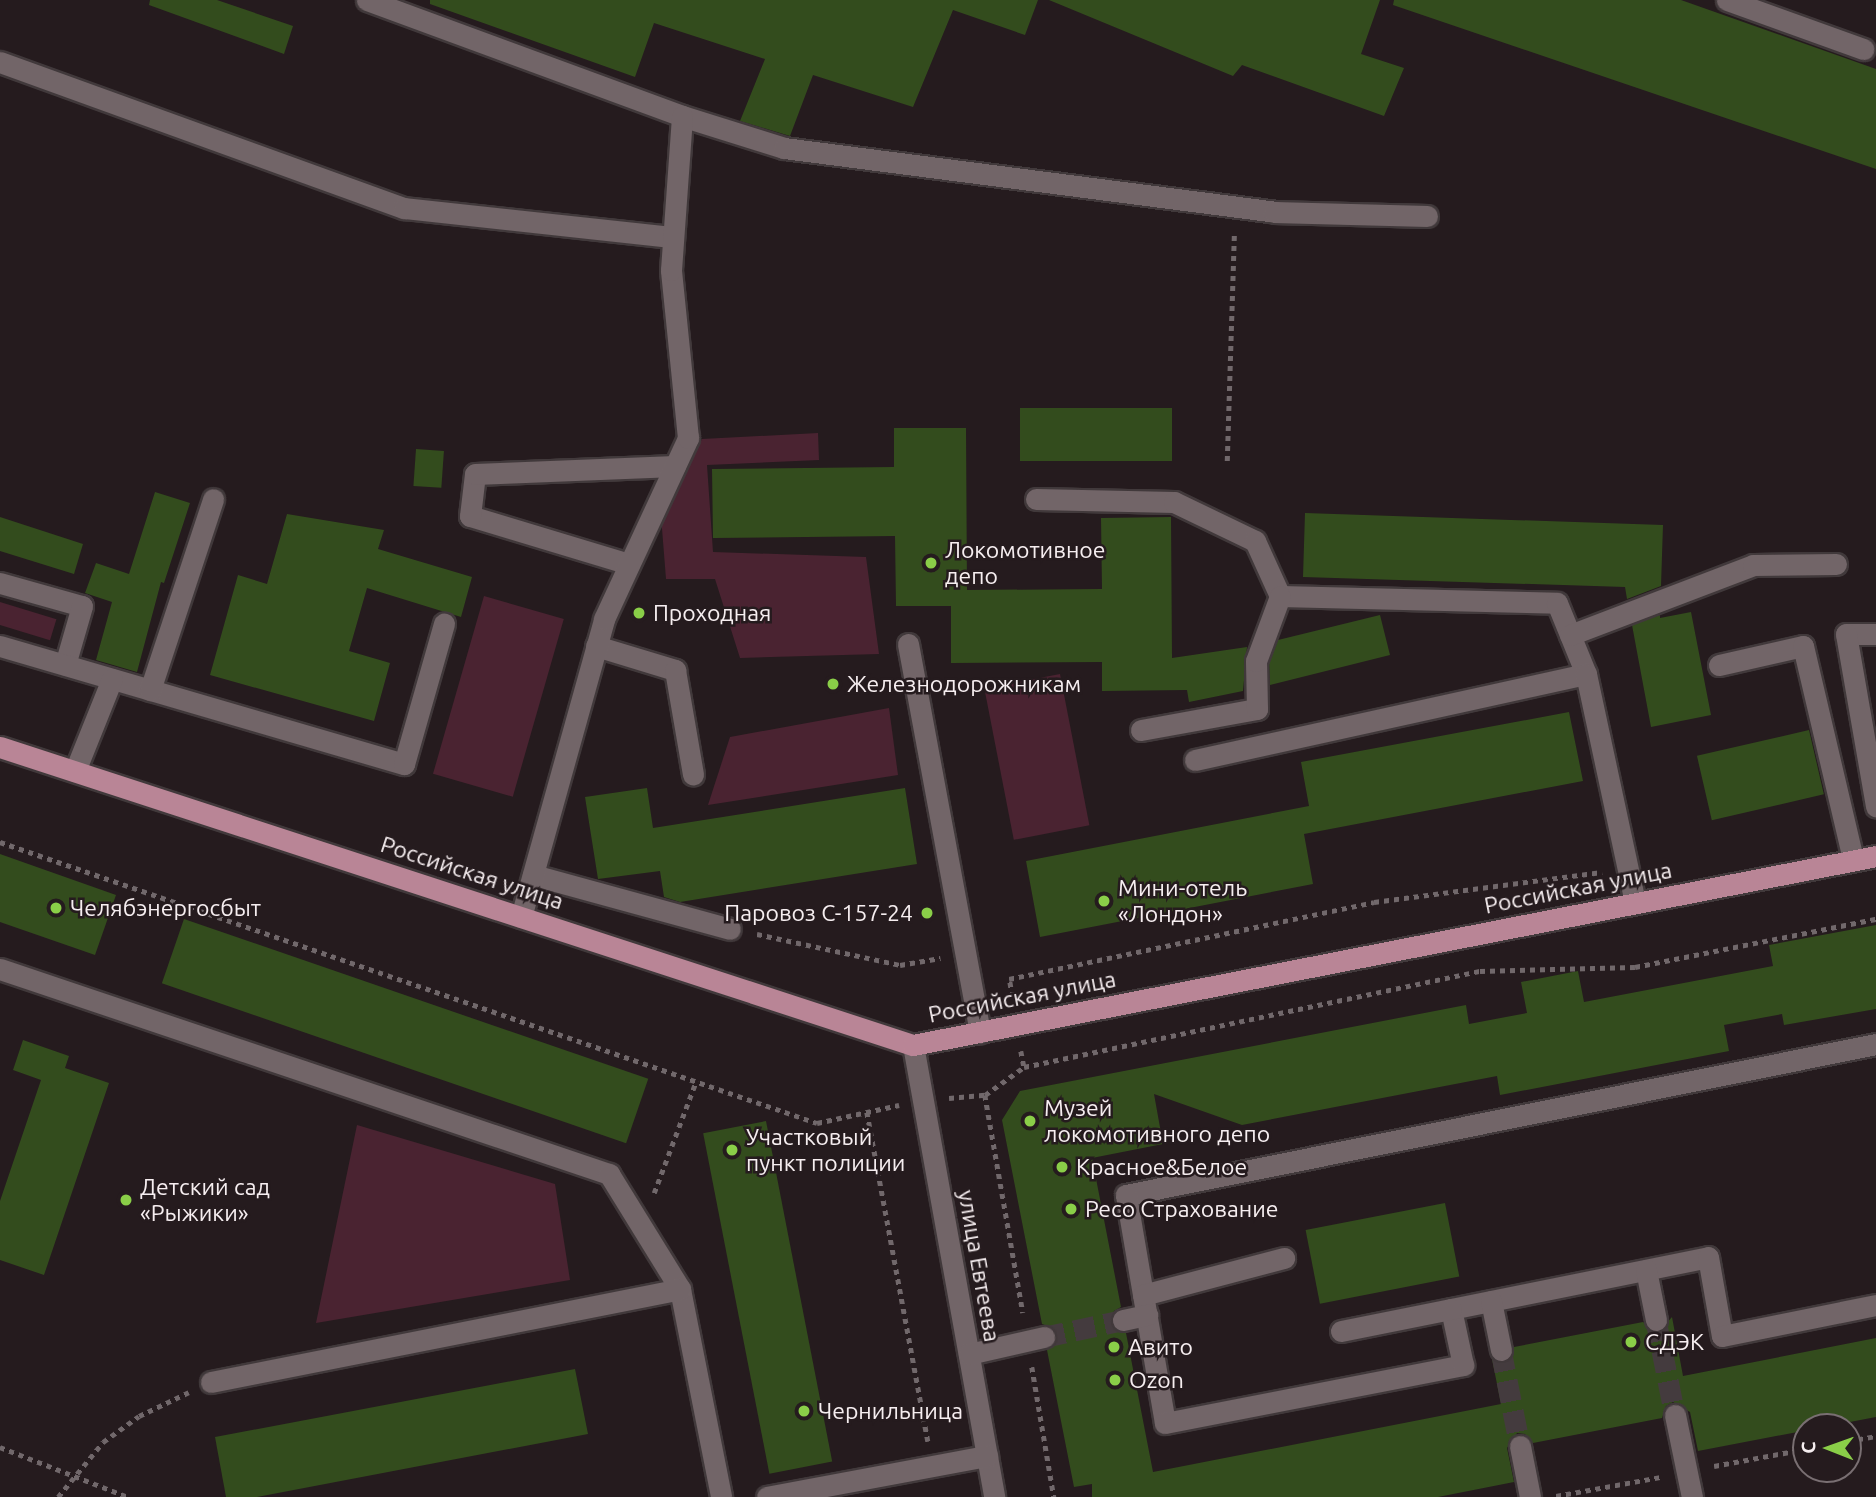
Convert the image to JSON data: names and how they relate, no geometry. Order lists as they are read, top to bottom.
{
  "streets": {
    "main road": ["Российская улица"],
    "street": ["улица Евтеева"]
  },
  "crossings": [
    ["Российская улица", "улица Евтеева"]
  ],
  "places": [
    "Локомотивное депо",
    "Проходная",
    "Железнодорожникам",
    "Мини-отель «Лондон»",
    "Челябэнергосбыт",
    "Паровоз С-157-24",
    "Музей локомотивного депо",
    "Участковый пункт полиции",
    "Красное&Белое",
    "Детский сад «Рыжики»",
    "Ресо Страхование",
    "СДЭК",
    "Авито",
    "Ozon",
    "Чернильница"
  ],
  "north": "left"
}
